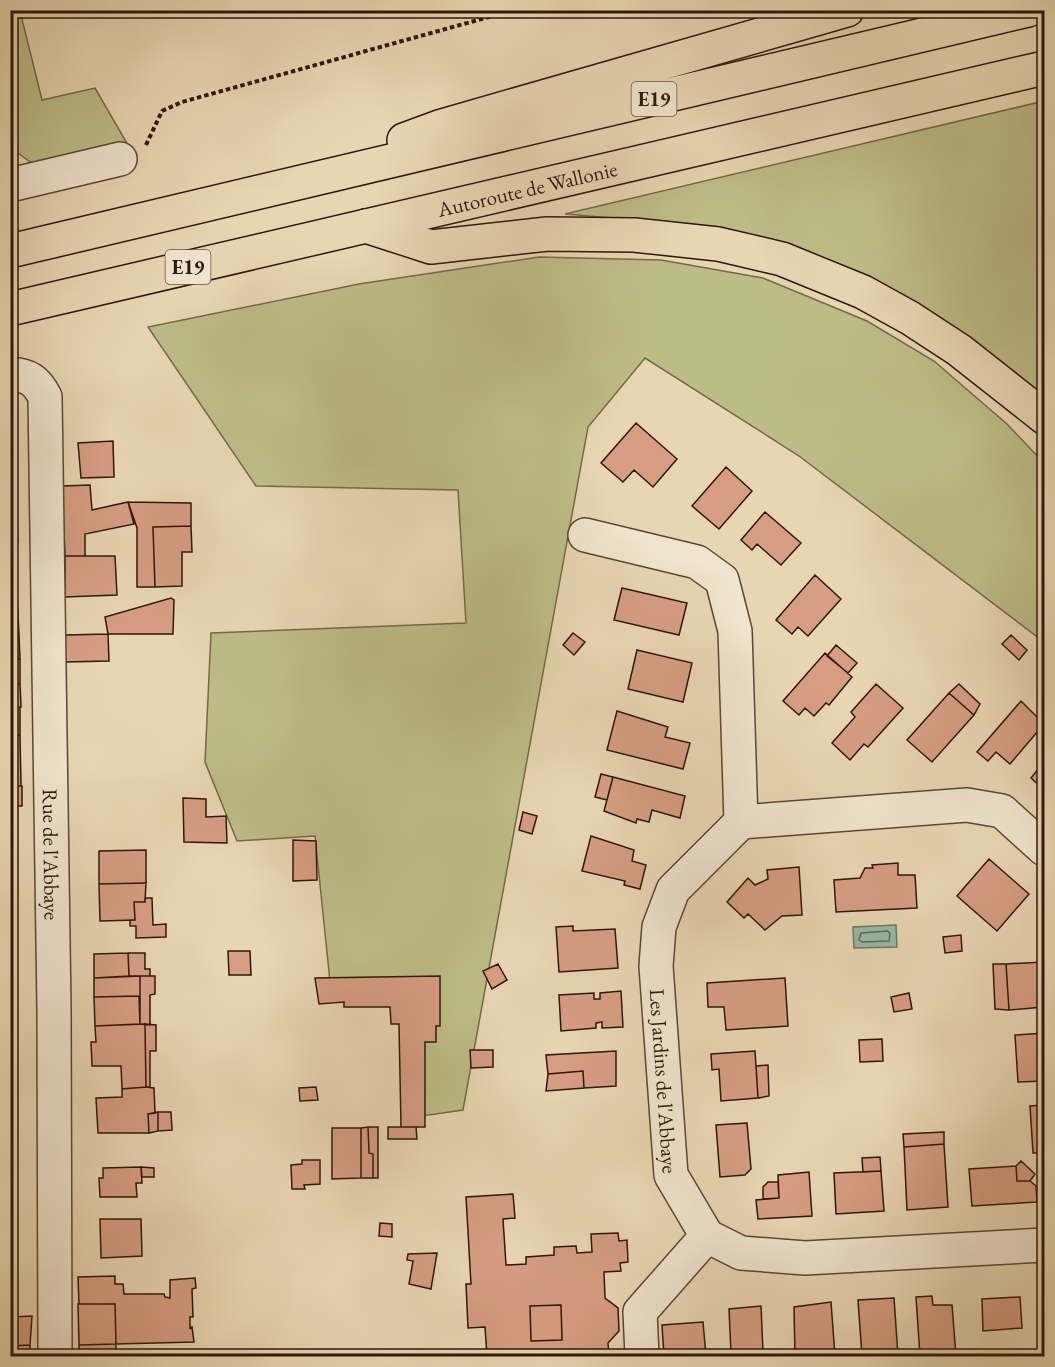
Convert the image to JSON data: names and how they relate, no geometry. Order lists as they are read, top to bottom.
{
  "streets": {
    "highway": ["E19", "Autoroute de Wallonie"],
    "street": ["Rue de l'Abbaye", "Les Jardins de l'Abbaye"]
  }
}
